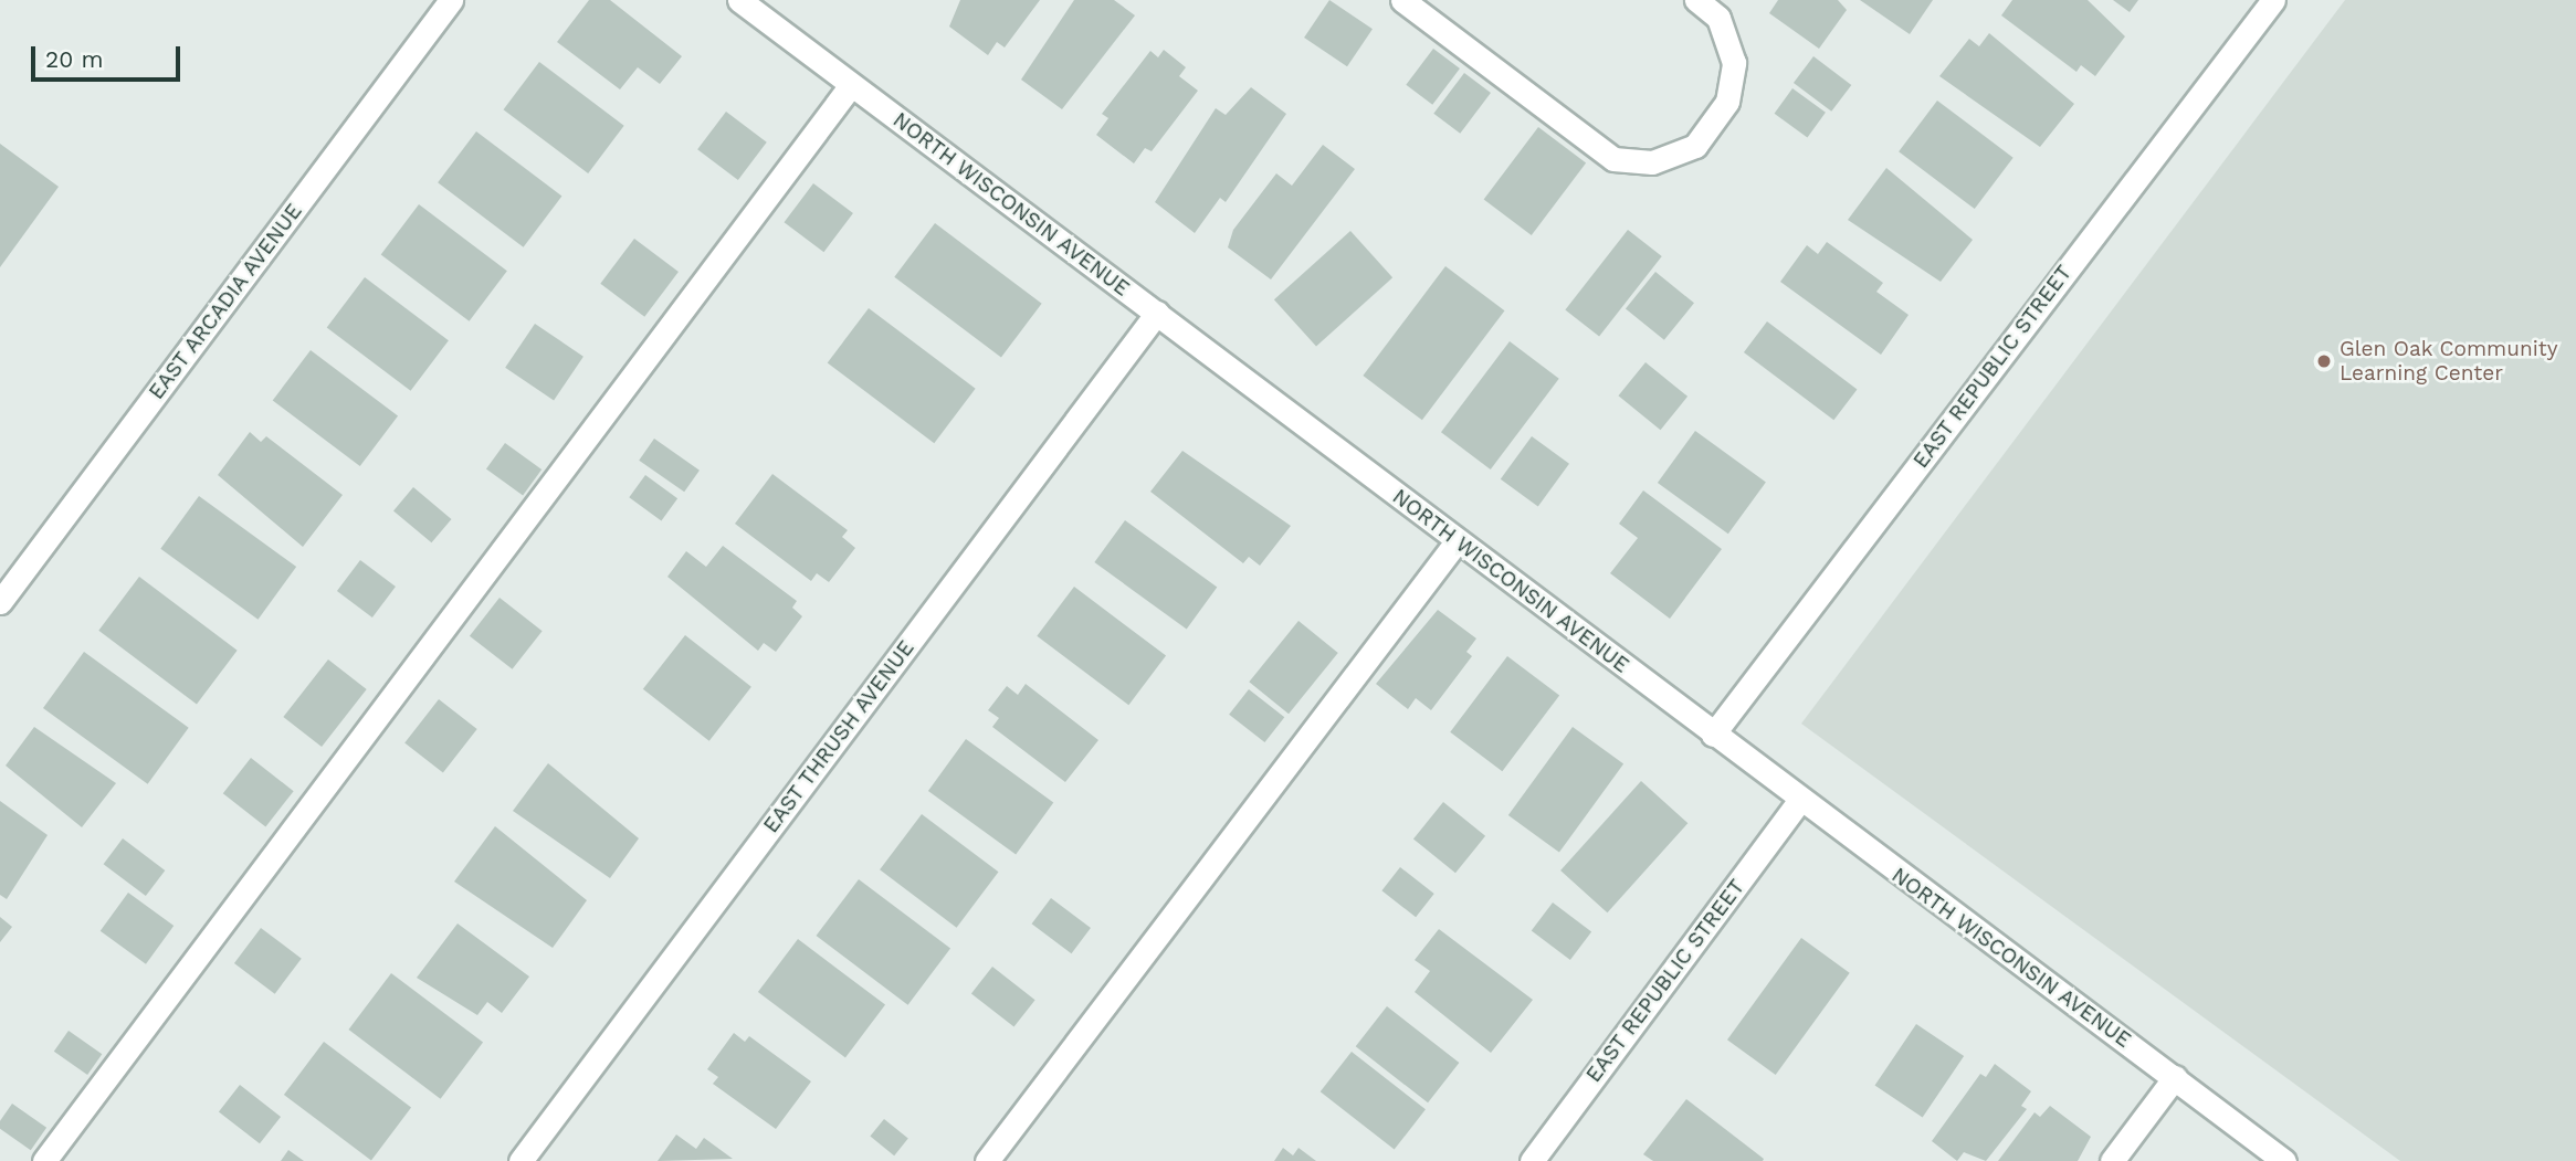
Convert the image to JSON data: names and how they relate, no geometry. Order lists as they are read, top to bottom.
{
  "streets": {
    "street": [
      "NORTH WISCONSIN AVENUE",
      "EAST ARCADIA AVENUE",
      "EAST REPUBLIC STREET",
      "EAST THRUSH AVENUE"
    ]
  },
  "crossings": [
    ["NORTH WISCONSIN AVENUE", "EAST REPUBLIC STREET"],
    ["NORTH WISCONSIN AVENUE", "EAST THRUSH AVENUE"]
  ],
  "places": ["Glen Oak Community Learning Center"],
  "scale_bar": "20 m"
}
